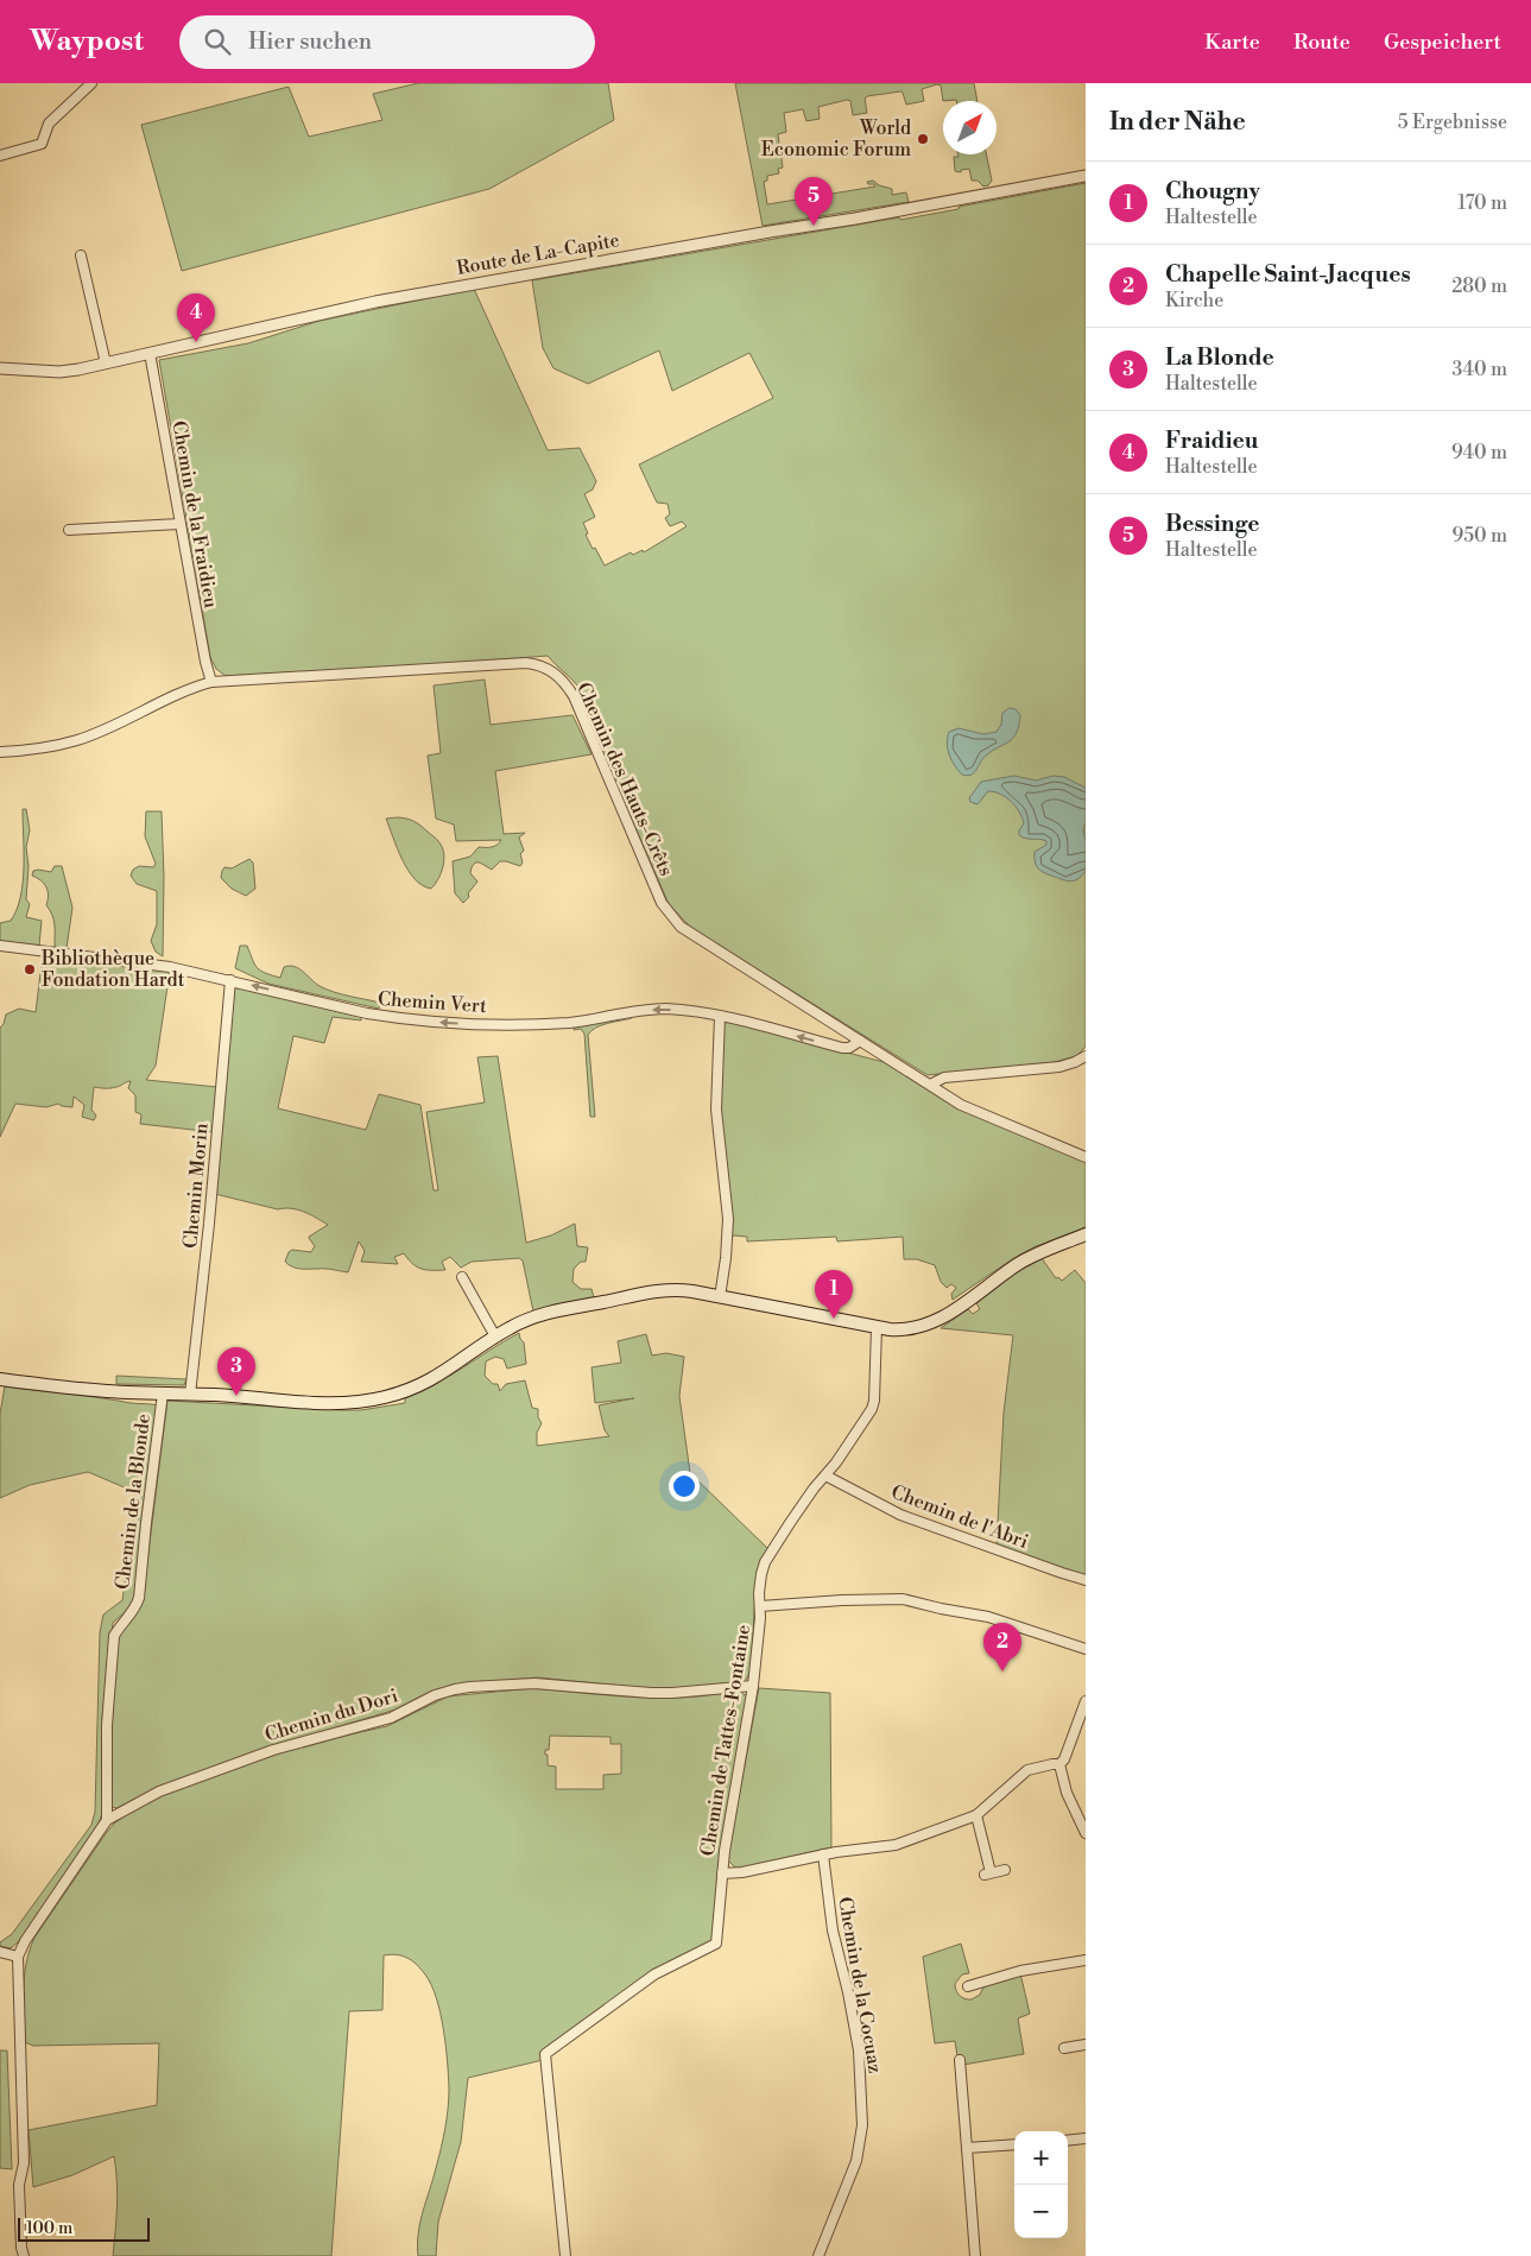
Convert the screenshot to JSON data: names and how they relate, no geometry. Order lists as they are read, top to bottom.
{
  "streets": {
    "street": [
      "Route de La-Capite",
      "Chemin de la Fraidieu",
      "Chemin des Hauts-Crêts",
      "Chemin Vert",
      "Chemin Morin",
      "Chemin de la Blonde",
      "Chemin de l'Abri",
      "Chemin du Dori",
      "Chemin de Tattes-Fontaine",
      "Chemin de la Cocuaz"
    ]
  },
  "crossings": [
    ["Route de La-Capite", "Chemin de la Fraidieu"],
    ["Chemin de la Fraidieu", "Chemin des Hauts-Crêts"],
    ["Chemin des Hauts-Crêts", "Chemin Vert"],
    ["Chemin Vert", "Chemin Morin"],
    ["Chemin de la Blonde", "Chemin du Dori"],
    ["Chemin de l'Abri", "Chemin de Tattes-Fontaine"],
    ["Chemin du Dori", "Chemin de Tattes-Fontaine"]
  ],
  "one_way": ["Chemin Vert"],
  "places": ["World Economic Forum", "Bibliothèque Fondation Hardt"],
  "scale_bar": "100 m",
  "north": "top right",
  "page": {
    "header": "Waypost",
    "search": "Hier suchen",
    "nav": ["Karte", "Route", "Gespeichert"],
    "heading": ["In der Nähe", "5 Ergebnisse"],
    "list": [
      {
        "mark": "1",
        "name": "Chougny",
        "note": "Haltestelle",
        "value": "170 m"
      },
      {
        "mark": "2",
        "name": "Chapelle Saint-Jacques",
        "note": "Kirche",
        "value": "280 m"
      },
      {
        "mark": "3",
        "name": "La Blonde",
        "note": "Haltestelle",
        "value": "340 m"
      },
      {
        "mark": "4",
        "name": "Fraidieu",
        "note": "Haltestelle",
        "value": "940 m"
      },
      {
        "mark": "5",
        "name": "Bessinge",
        "note": "Haltestelle",
        "value": "950 m"
      }
    ],
    "pins": [
      "5",
      "4",
      "1",
      "3",
      "2"
    ],
    "map_buttons": ["+", "−"],
    "scale": "100 m"
  }
}
